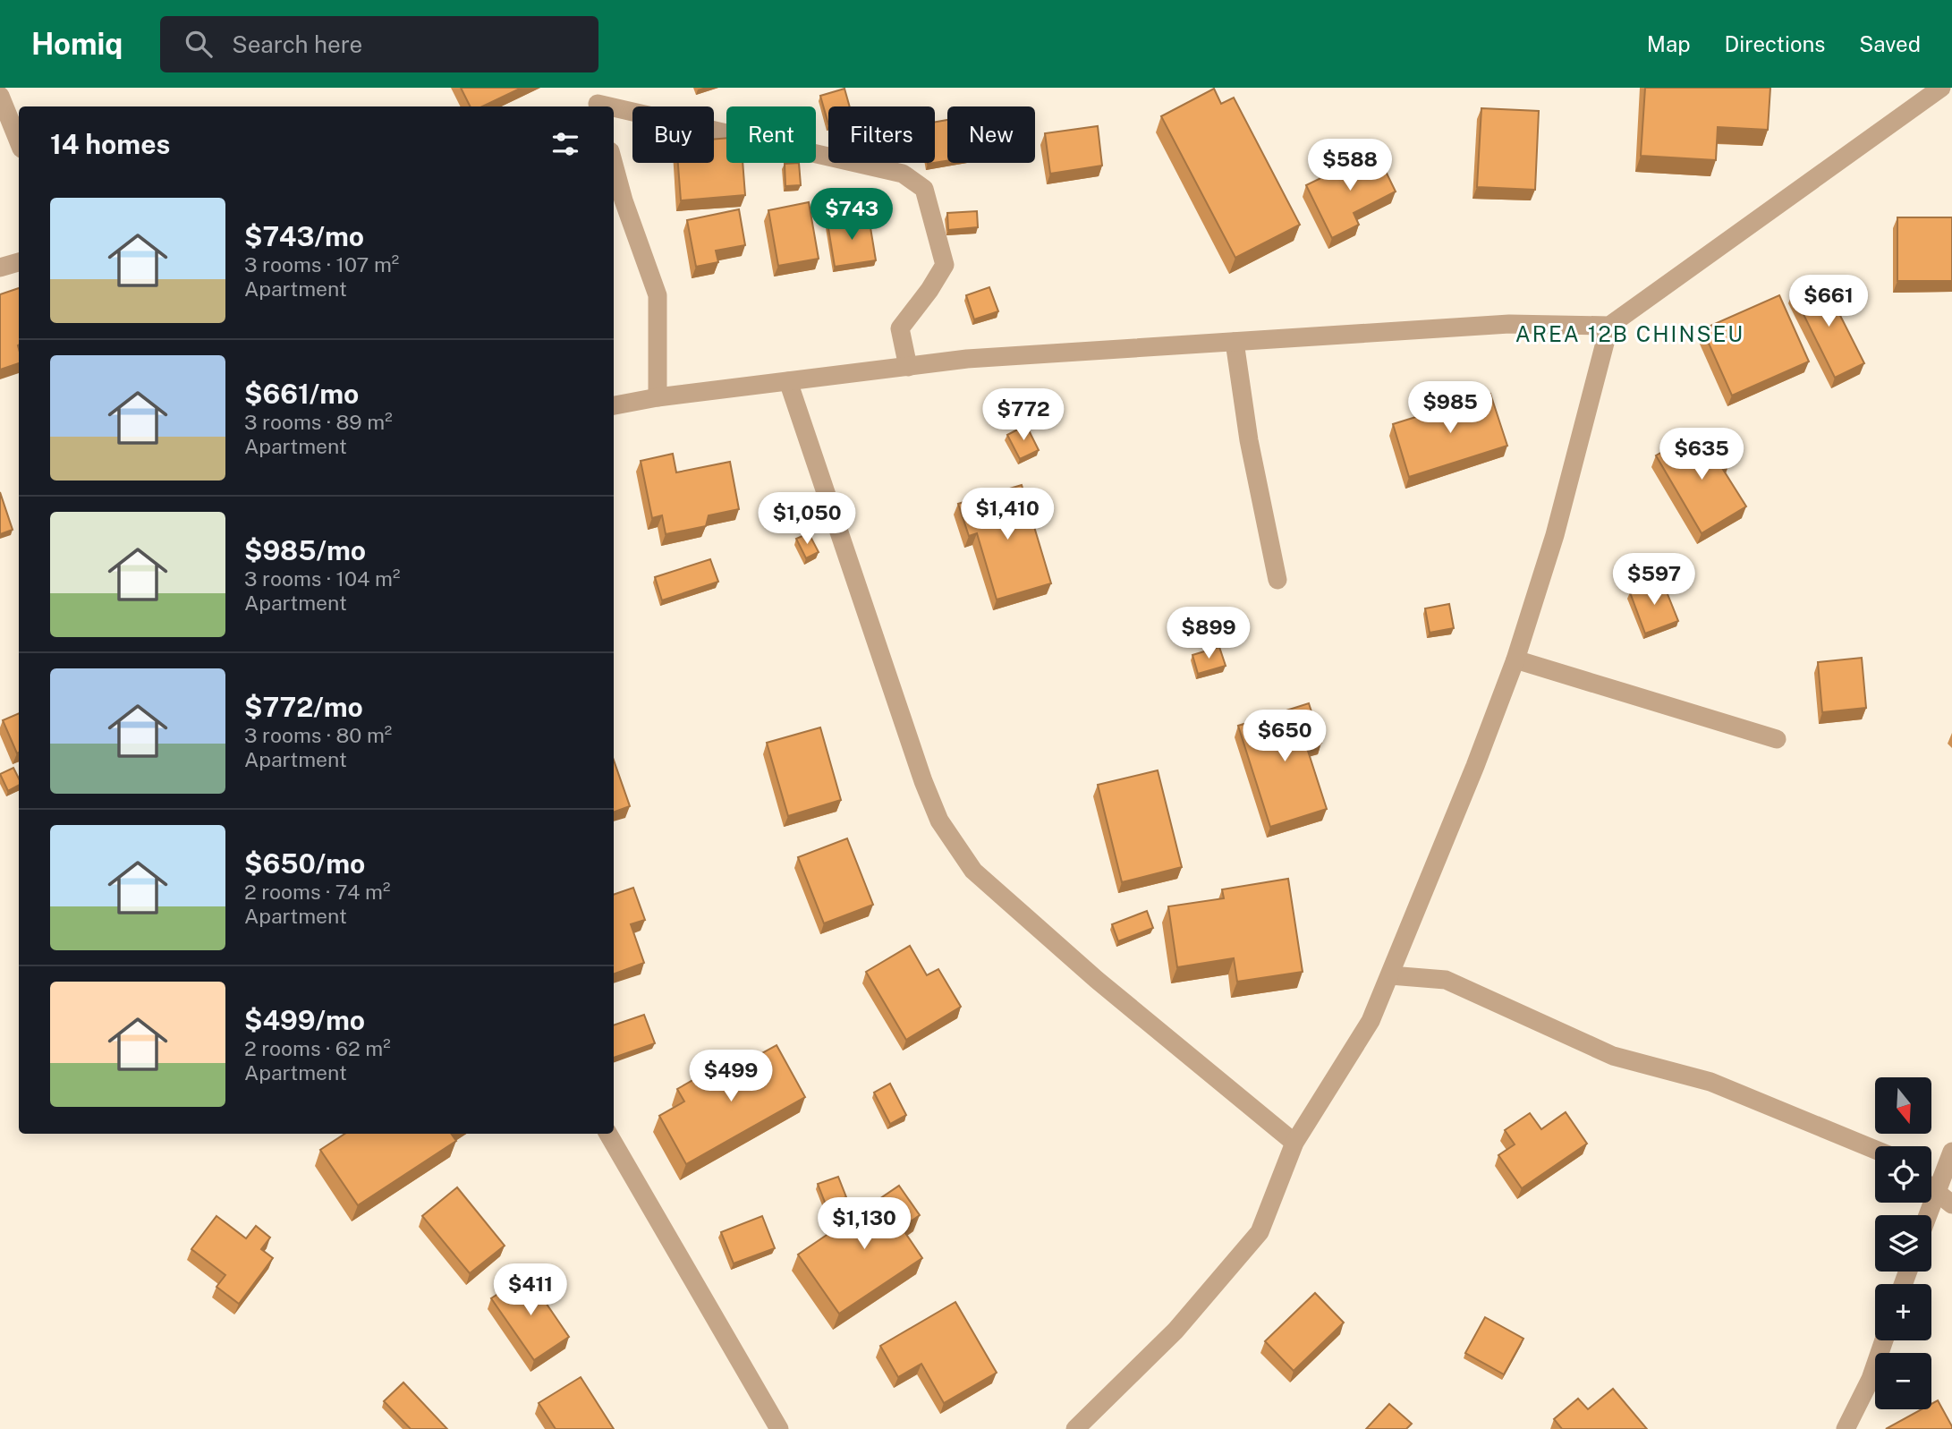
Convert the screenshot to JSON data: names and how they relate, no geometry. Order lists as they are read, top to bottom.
{
  "districts": ["AREA 12B CHINSEU"],
  "north": "bottom",
  "page": {
    "header": "Homiq",
    "search": "Search here",
    "nav": ["Map", "Directions", "Saved"],
    "chip": [
      "Buy",
      "Rent",
      "Filters",
      "New"
    ],
    "heading": "14 homes",
    "price": [
      "$588",
      "$743",
      "$661",
      "$985",
      "$772",
      "$635",
      "$1,410",
      "$1,050",
      "$597",
      "$899",
      "$650",
      "$499",
      "$1,130",
      "$411"
    ],
    "list": [
      {
        "name": "$743/mo",
        "note": "3 rooms · 107 m² · Apartment"
      },
      {
        "name": "$661/mo",
        "note": "3 rooms · 89 m² · Apartment"
      },
      {
        "name": "$985/mo",
        "note": "3 rooms · 104 m² · Apartment"
      },
      {
        "name": "$772/mo",
        "note": "3 rooms · 80 m² · Apartment"
      },
      {
        "name": "$650/mo",
        "note": "2 rooms · 74 m² · Apartment"
      },
      {
        "name": "$499/mo",
        "note": "2 rooms · 62 m² · Apartment"
      }
    ],
    "map_buttons": ["+", "−"]
  }
}
